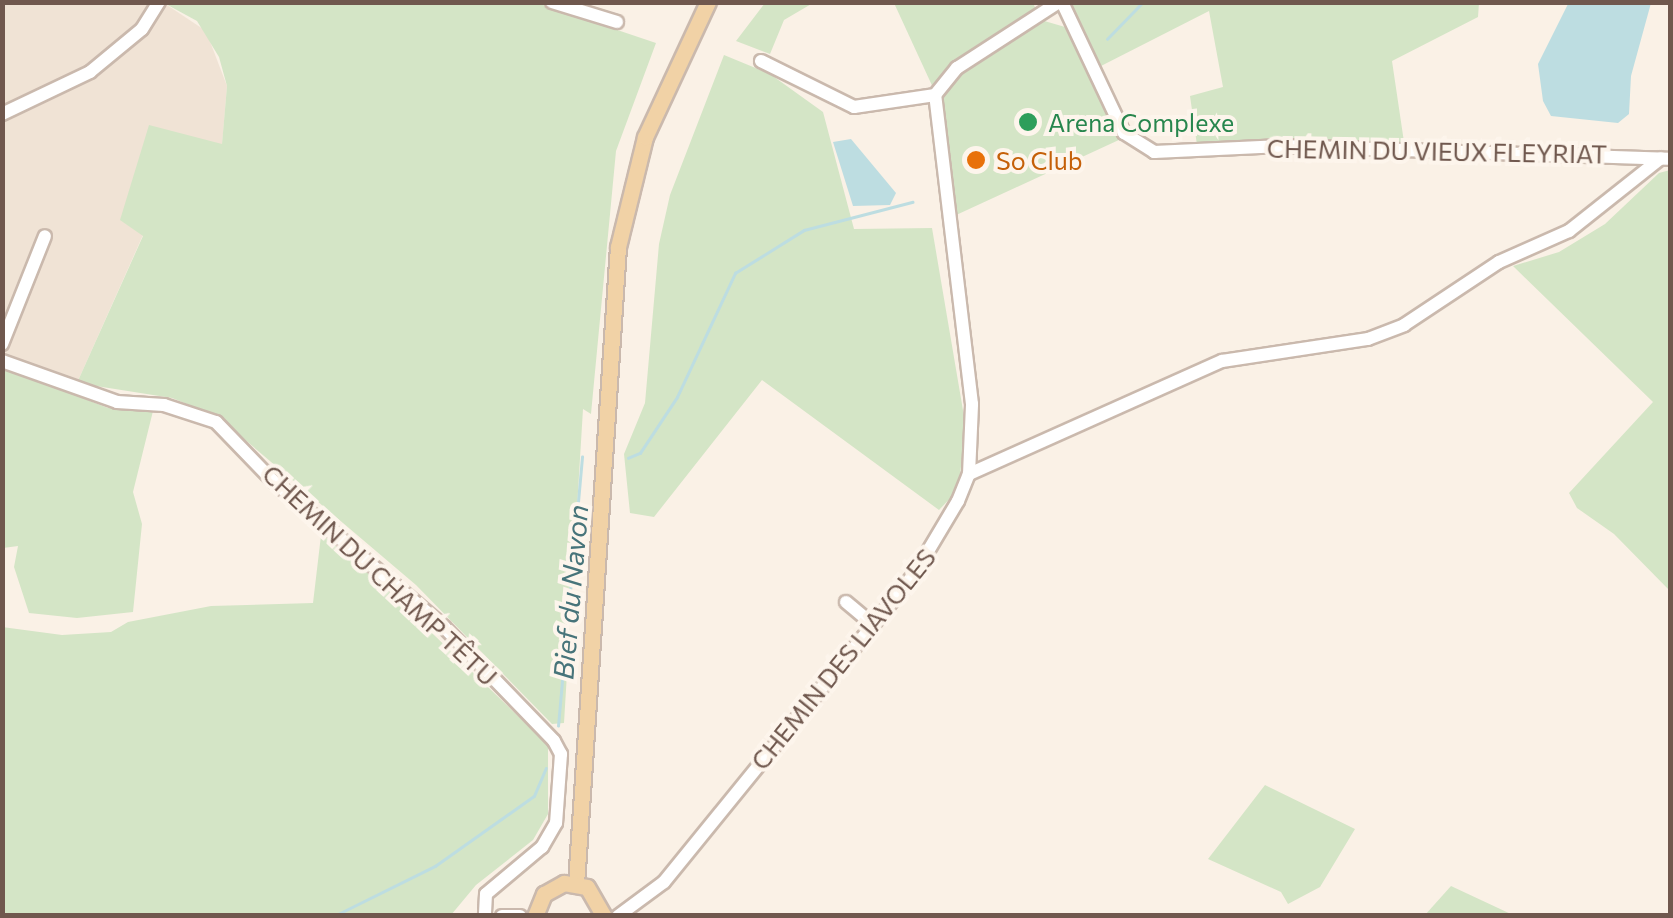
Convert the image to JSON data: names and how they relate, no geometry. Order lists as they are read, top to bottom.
{
  "streets": {
    "street": ["CHEMIN DU VIEUX FLEYRIAT", "CHEMIN DU CHAMP TÊTU", "CHEMIN DES LIAVOLES"]
  },
  "water": ["Bief du Navon"],
  "places": ["Arena Complexe", "So Club"]
}
